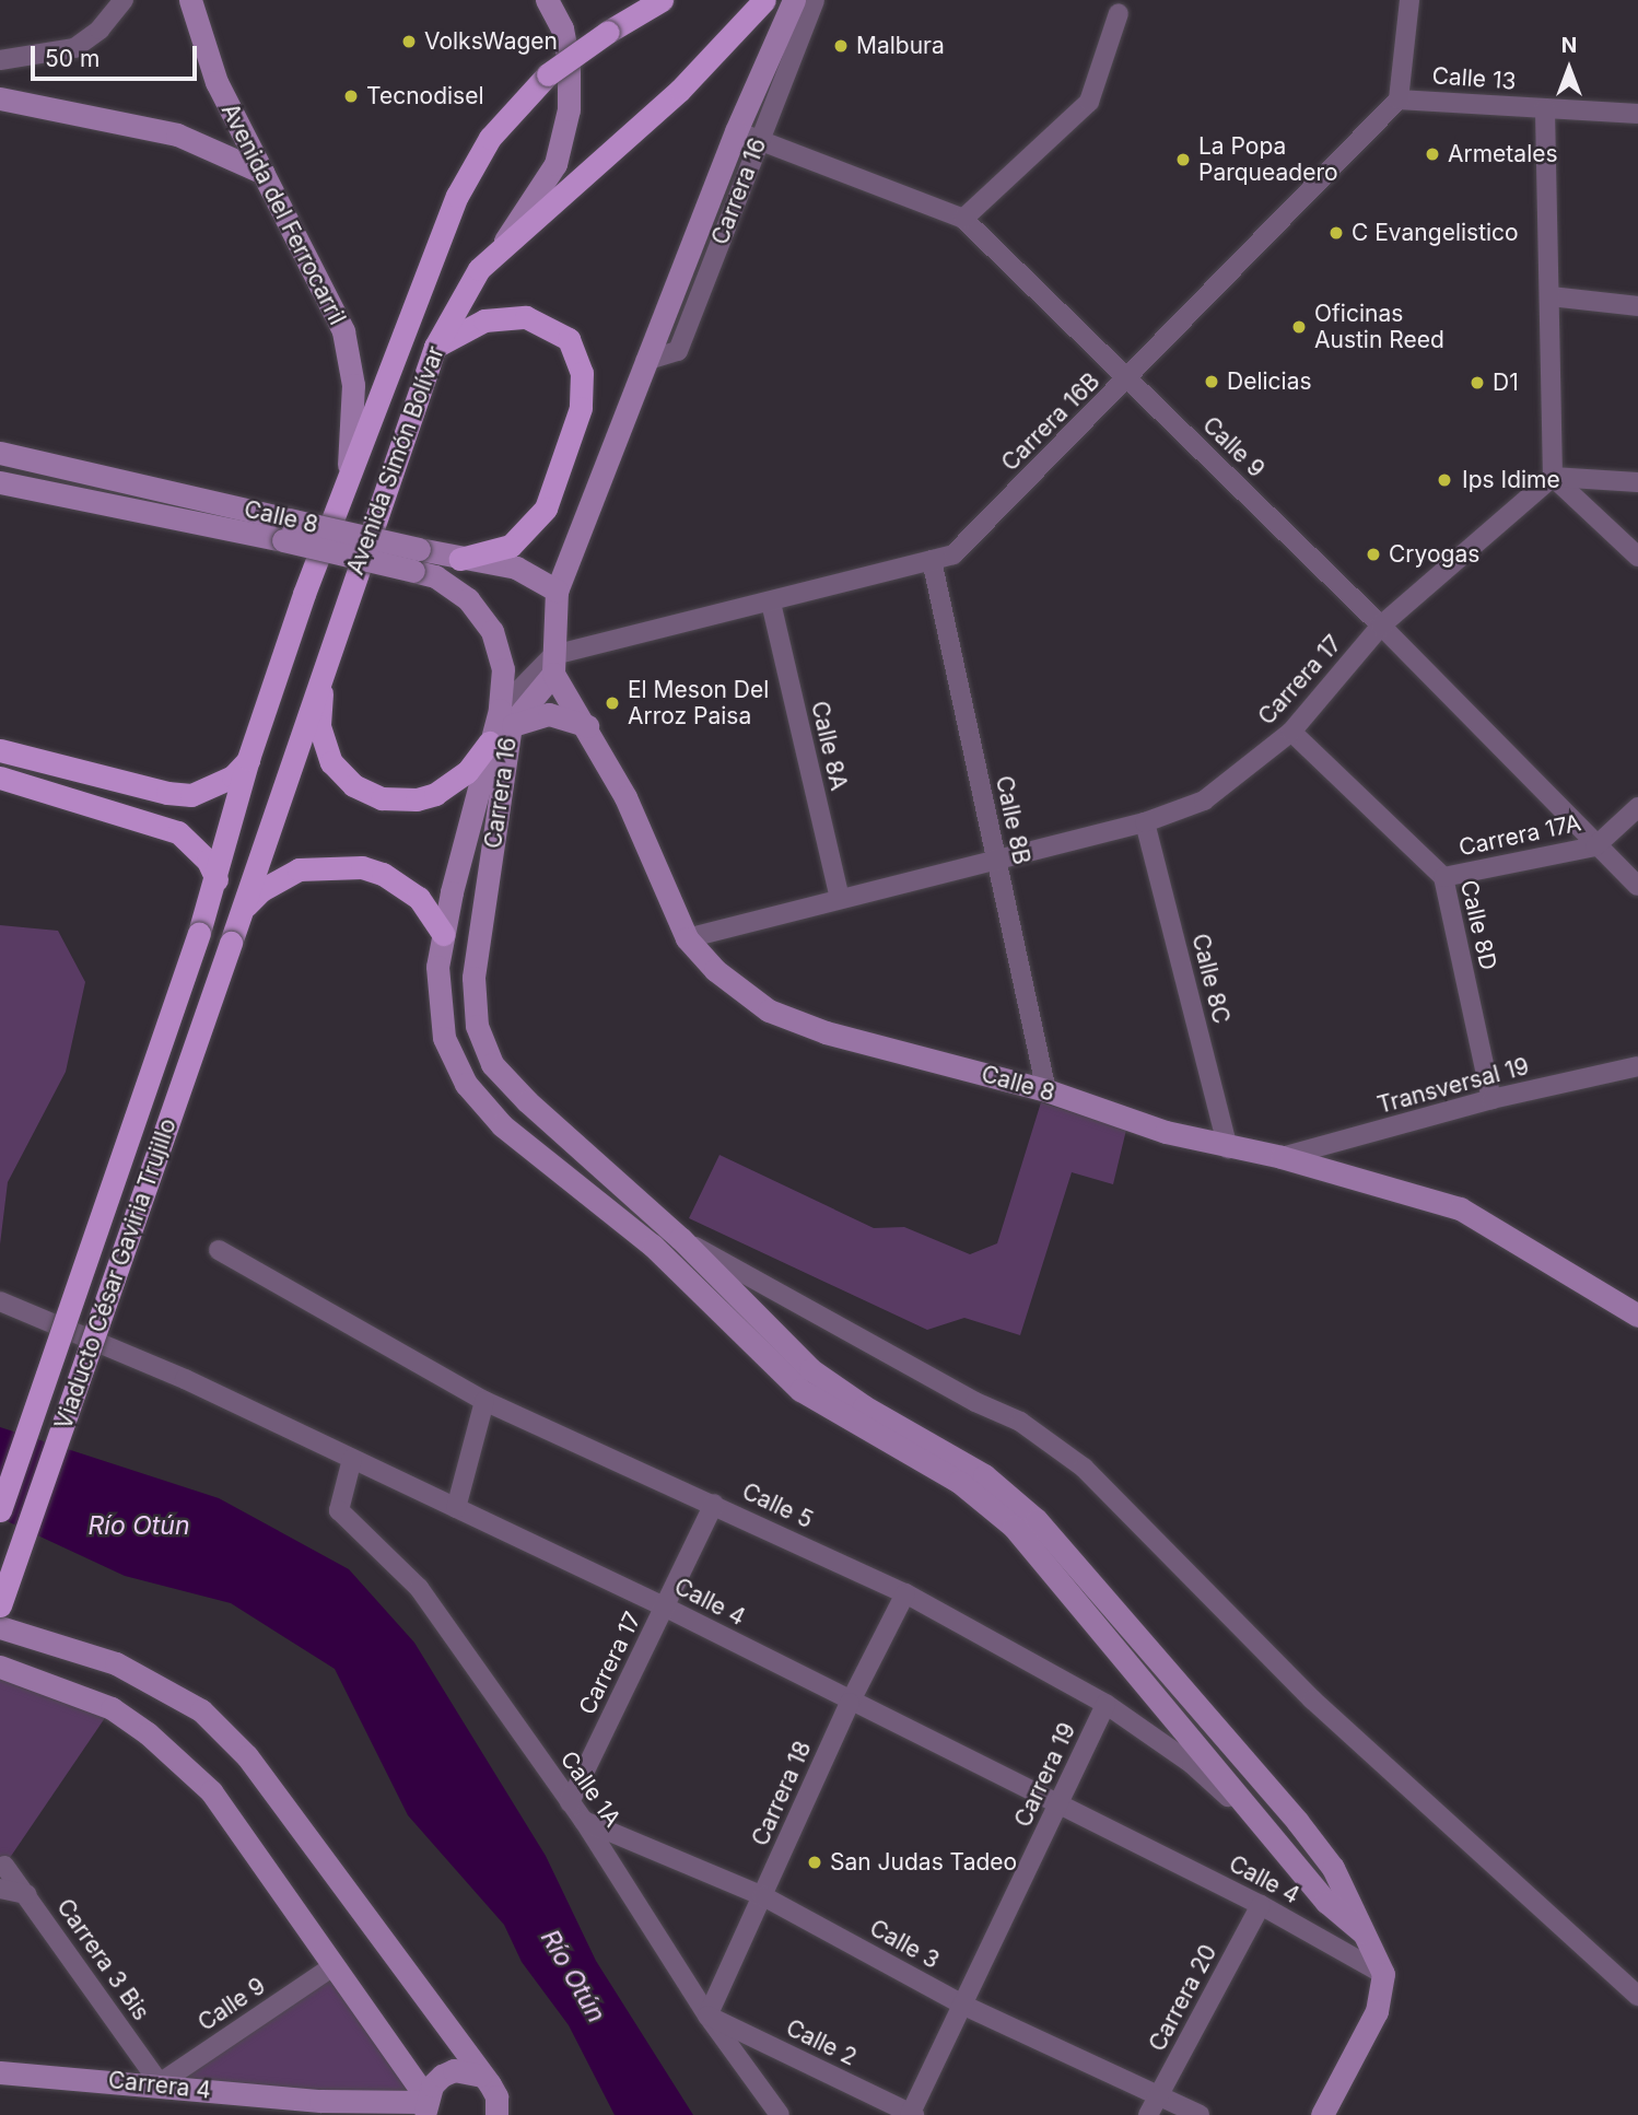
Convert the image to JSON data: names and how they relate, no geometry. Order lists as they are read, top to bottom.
{
  "streets": {
    "main road": ["Avenida Simón Bolívar", "Viaducto César Gaviria Trujillo"],
    "street": [
      "Calle 13",
      "Carrera 16",
      "Avenida del Ferrocarril",
      "Carrera 16B",
      "Calle 9",
      "Calle 8",
      "Carrera 17",
      "Calle 8A",
      "Calle 8B",
      "Carrera 17A",
      "Calle 8D",
      "Calle 8C",
      "Transversal 19",
      "Calle 5",
      "Calle 4",
      "Carrera 19",
      "Calle 1A",
      "Carrera 18",
      "Calle 3",
      "Carrera 3 Bis",
      "Carrera 20",
      "Calle 2",
      "Carrera 4"
    ]
  },
  "crossings": [
    ["Calle 13", "Carrera 16B"],
    ["Carrera 16", "Carrera 16B"],
    ["Carrera 16", "Calle 9"],
    ["Carrera 16", "Calle 8"],
    ["Avenida del Ferrocarril", "Avenida Simón Bolívar"],
    ["Carrera 16B", "Calle 9"],
    ["Carrera 16B", "Calle 8"],
    ["Carrera 16B", "Calle 8A"],
    ["Carrera 16B", "Calle 8B"],
    ["Calle 9", "Carrera 17"],
    ["Calle 9", "Carrera 17A"],
    ["Calle 9", "Carrera 3 Bis"],
    ["Calle 9", "Carrera 4"],
    ["Avenida Simón Bolívar", "Viaducto César Gaviria Trujillo"],
    ["Calle 8", "Carrera 17"],
    ["Calle 8", "Calle 8B"],
    ["Calle 8", "Calle 8C"],
    ["Calle 8", "Transversal 19"],
    ["Carrera 17", "Calle 8A"],
    ["Carrera 17", "Calle 8B"],
    ["Carrera 17", "Calle 8D"],
    ["Carrera 17", "Calle 8C"],
    ["Carrera 17", "Calle 5"],
    ["Carrera 17", "Calle 4"],
    ["Carrera 17", "Calle 1A"],
    ["Carrera 17A", "Calle 8D"],
    ["Calle 8D", "Transversal 19"],
    ["Calle 5", "Carrera 19"],
    ["Calle 5", "Carrera 18"],
    ["Calle 4", "Carrera 19"],
    ["Calle 4", "Calle 1A"],
    ["Calle 4", "Carrera 18"],
    ["Calle 4", "Carrera 20"],
    ["Carrera 19", "Calle 3"],
    ["Carrera 19", "Calle 2"],
    ["Calle 1A", "Carrera 18"],
    ["Calle 1A", "Calle 3"],
    ["Calle 1A", "Calle 2"],
    ["Carrera 18", "Calle 3"],
    ["Carrera 18", "Calle 2"],
    ["Calle 3", "Carrera 20"],
    ["Carrera 3 Bis", "Carrera 4"]
  ],
  "water": ["Río Otún"],
  "places": [
    "VolksWagen",
    "Malbura",
    "Tecnodisel",
    "Armetales",
    "La Popa Parqueadero",
    "C Evangelistico",
    "Oficinas Austin Reed",
    "Delicias",
    "D1",
    "Ips Idime",
    "Cryogas",
    "El Meson Del Arroz Paisa",
    "San Judas Tadeo"
  ],
  "scale_bar": "50 m",
  "north": "top"
}
